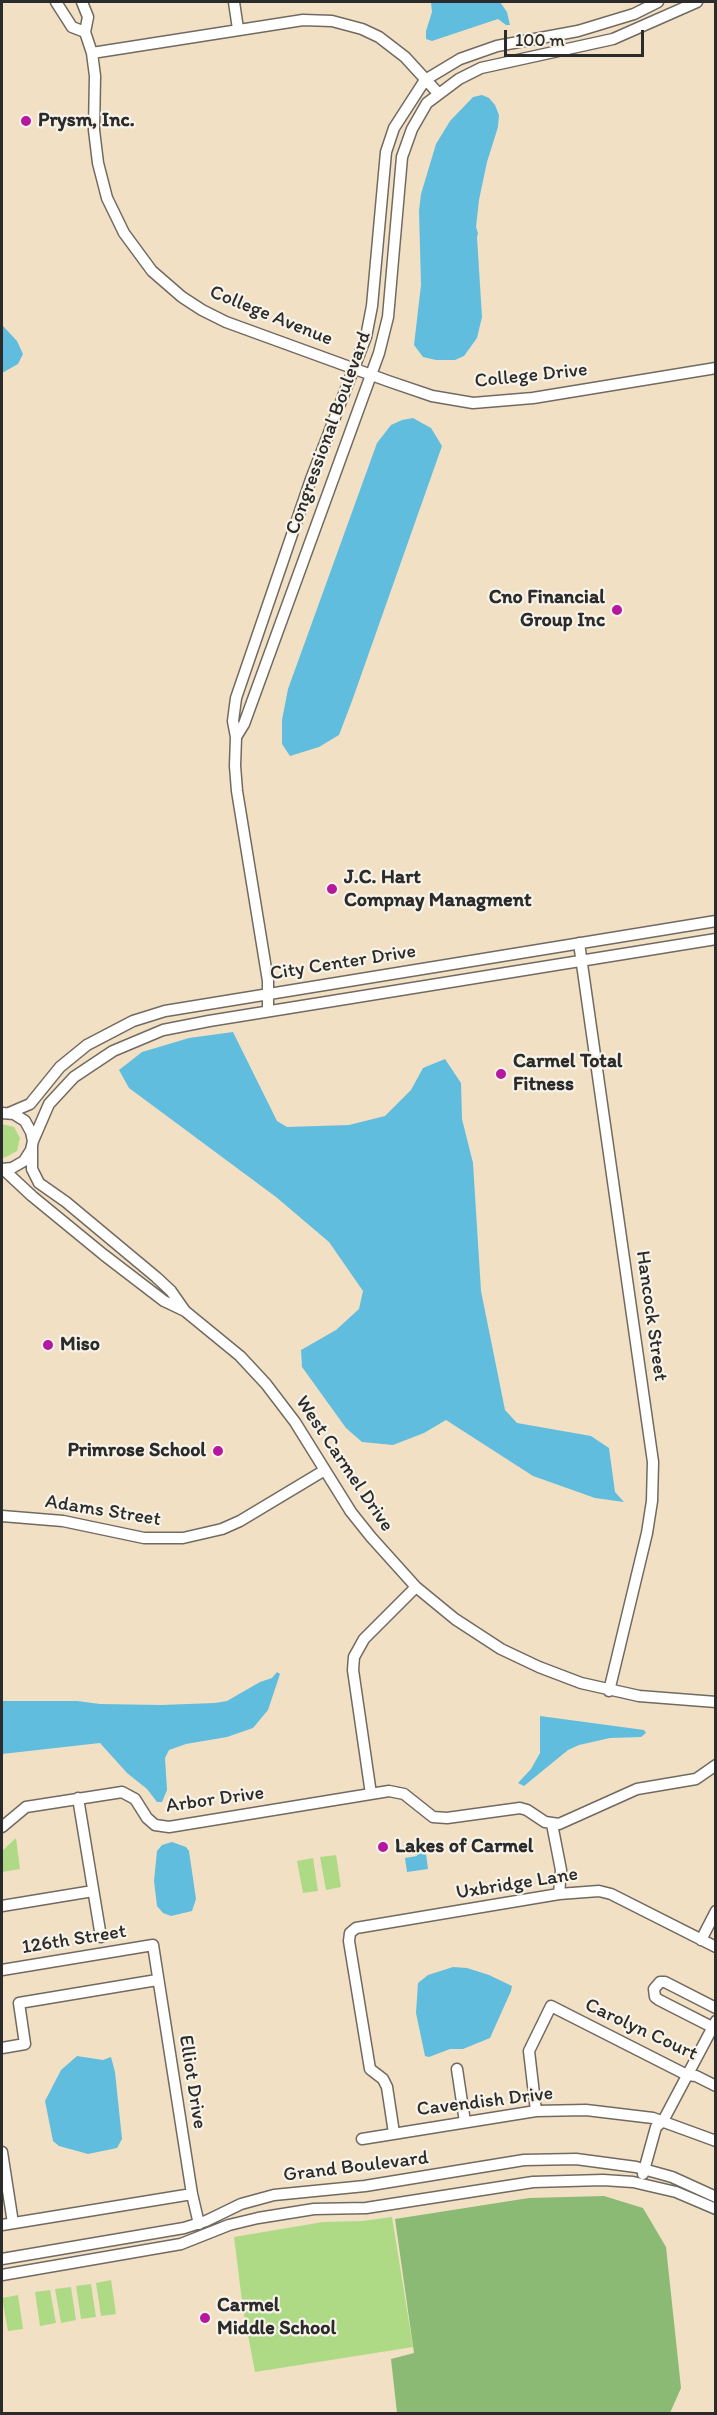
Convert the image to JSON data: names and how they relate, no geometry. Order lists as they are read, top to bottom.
{
  "streets": {
    "street": [
      "College Avenue",
      "College Drive",
      "Congressional Boulevard",
      "City Center Drive",
      "Hancock Street",
      "West Carmel Drive",
      "Adams Street",
      "Arbor Drive",
      "Uxbridge Lane",
      "126th Street",
      "Carolyn Court",
      "Elliot Drive",
      "Cavendish Drive",
      "Grand Boulevard"
    ]
  },
  "crossings": [
    ["College Avenue", "College Drive"],
    ["College Avenue", "Congressional Boulevard"],
    ["College Drive", "Congressional Boulevard"],
    ["Congressional Boulevard", "City Center Drive"],
    ["City Center Drive", "Hancock Street"],
    ["City Center Drive", "West Carmel Drive"],
    ["Hancock Street", "West Carmel Drive"],
    ["West Carmel Drive", "Adams Street"],
    ["Uxbridge Lane", "Cavendish Drive"],
    ["126th Street", "Elliot Drive"],
    ["Carolyn Court", "Cavendish Drive"],
    ["Elliot Drive", "Grand Boulevard"]
  ],
  "places": [
    "Prysm, Inc.",
    "Cno Financial Group Inc",
    "J.C. Hart Compnay Managment",
    "Carmel Total Fitness",
    "Miso",
    "Primrose School",
    "Lakes of Carmel",
    "Carmel Middle School"
  ],
  "scale_bar": "100 m"
}
